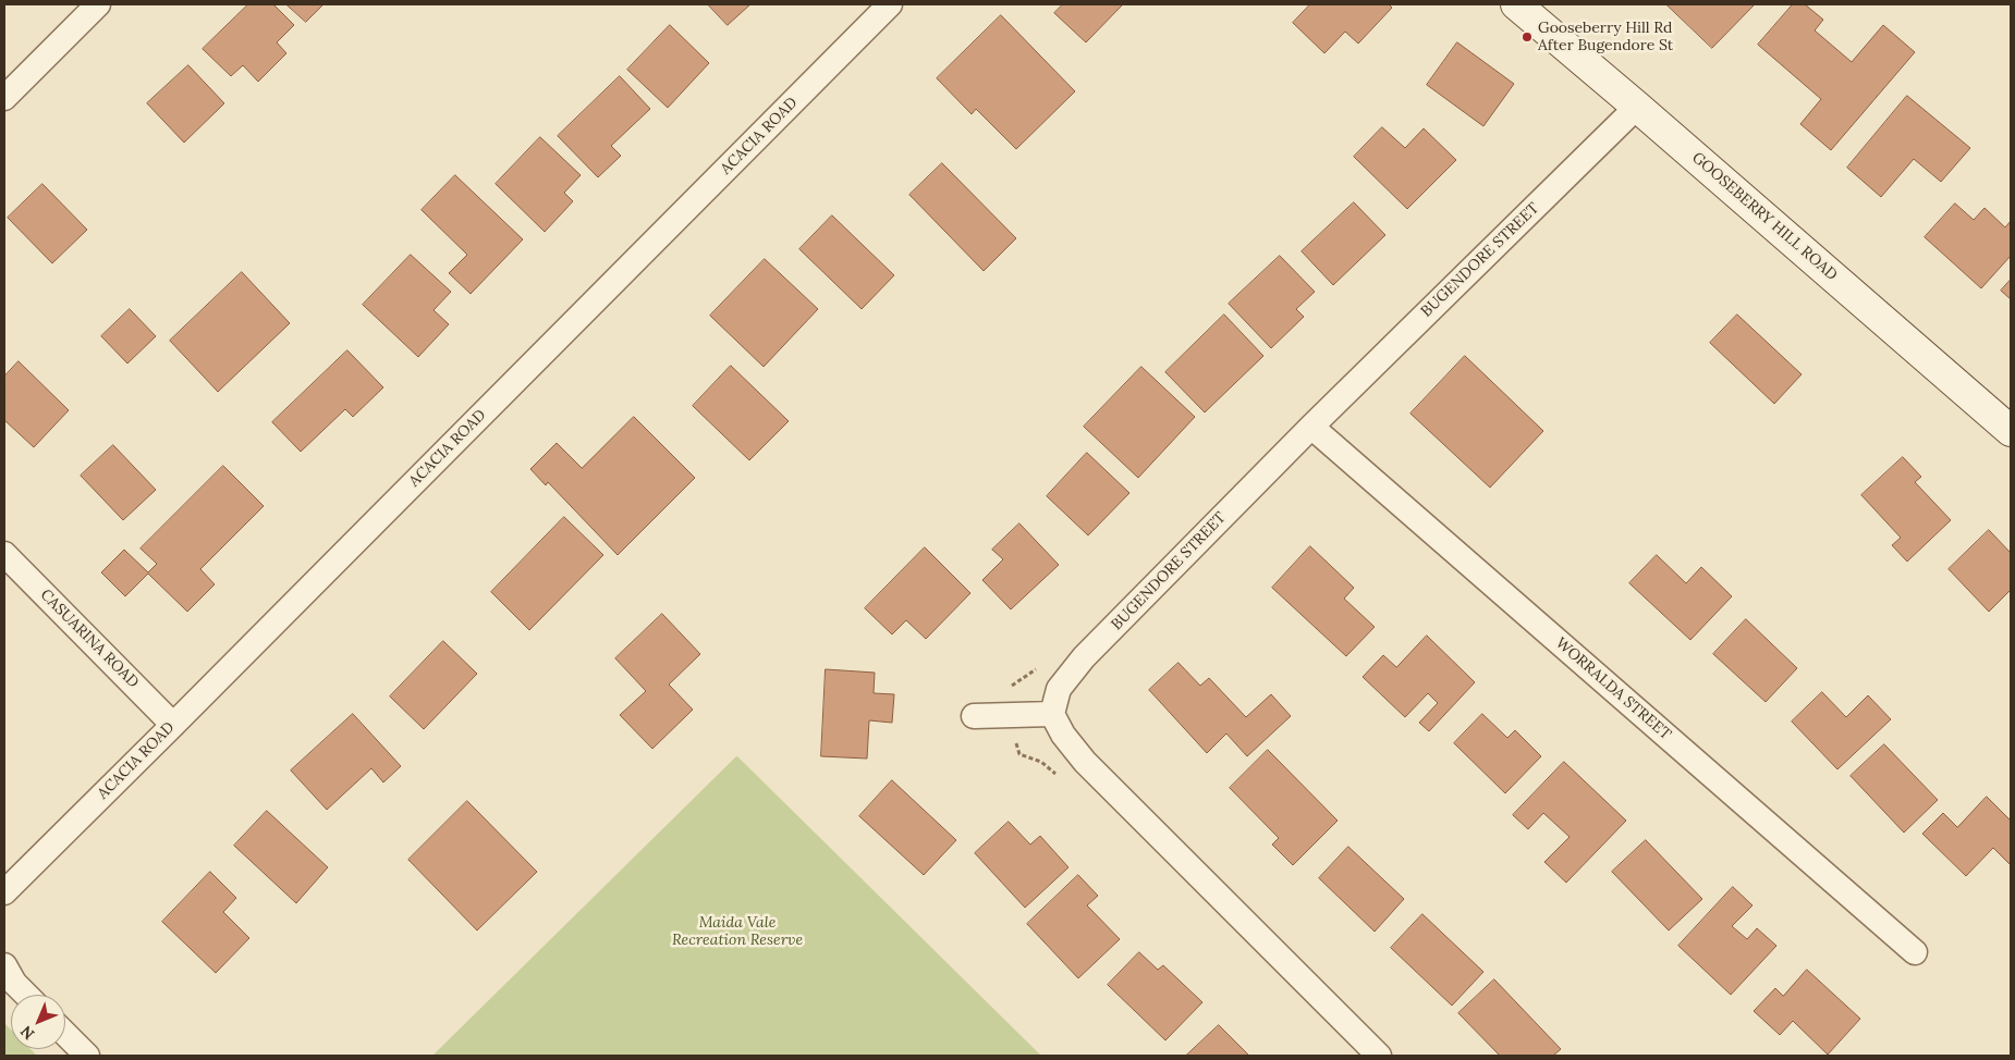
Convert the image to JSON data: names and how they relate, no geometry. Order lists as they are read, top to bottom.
{
  "streets": {
    "street": [
      "ACACIA ROAD",
      "GOOSEBERRY HILL ROAD",
      "BUGENDORE STREET",
      "CASUARINA ROAD",
      "WORRALDA STREET"
    ]
  },
  "crossings": [
    ["ACACIA ROAD", "CASUARINA ROAD"],
    ["GOOSEBERRY HILL ROAD", "BUGENDORE STREET"],
    ["BUGENDORE STREET", "WORRALDA STREET"]
  ],
  "parks": ["Maida Vale Recreation Reserve"],
  "places": ["Gooseberry Hill Rd After Bugendore St"],
  "north": "bottom left"
}
